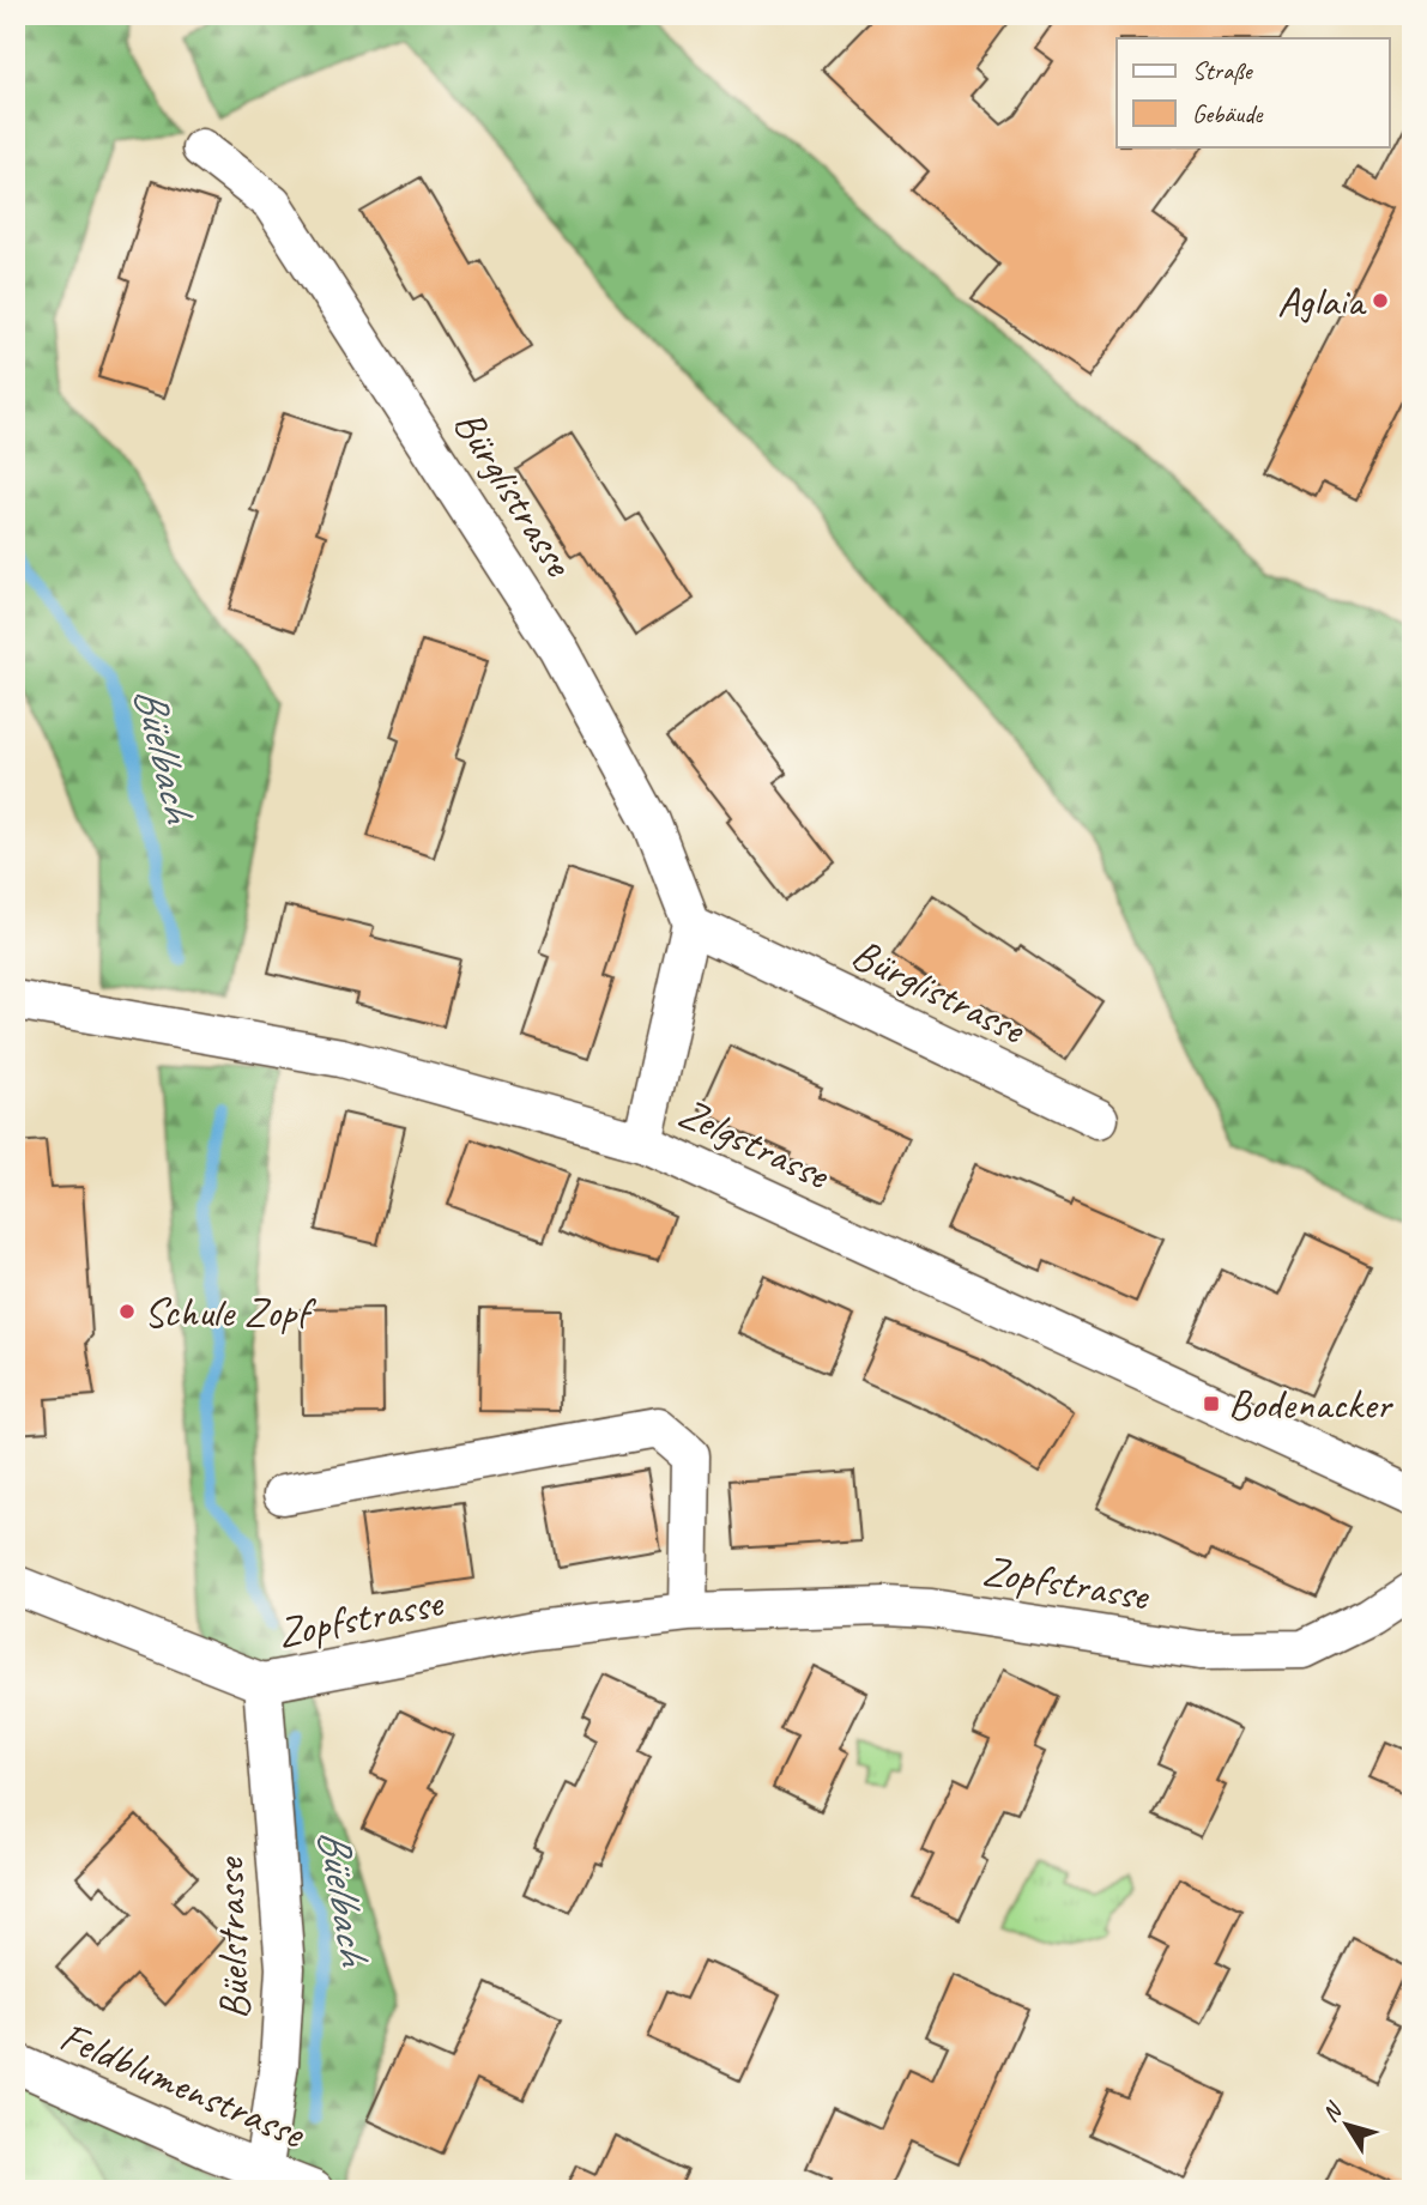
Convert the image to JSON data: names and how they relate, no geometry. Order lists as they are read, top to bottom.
{
  "streets": {
    "street": [
      "Bürglistrasse",
      "Zelgstrasse",
      "Zopfstrasse",
      "Büelstrasse",
      "Feldblumenstrasse"
    ]
  },
  "crossings": [
    ["Zopfstrasse", "Büelstrasse"],
    ["Büelstrasse", "Feldblumenstrasse"]
  ],
  "water": ["Büelbach"],
  "places": {
    "other": ["Aglaia", "Schule Zopf"],
    "transit": ["Bodenacker"]
  },
  "legend": ["Straße", "Gebäude"],
  "north": "top left"
}
